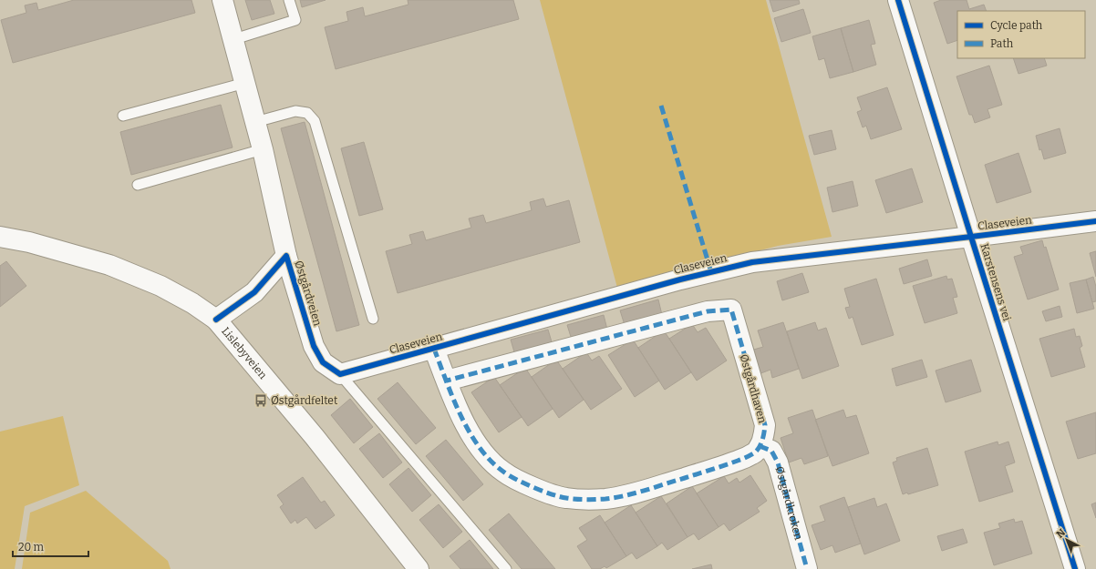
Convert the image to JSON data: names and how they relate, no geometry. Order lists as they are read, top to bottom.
{
  "streets": {
    "street": [
      "Claseveien",
      "Karstensens vei",
      "Østgårdveien",
      "Lislebyveien",
      "Østgårdhaven",
      "Østgårdkroken"
    ]
  },
  "crossings": [
    ["Claseveien", "Karstensens vei"],
    ["Claseveien", "Østgårdveien"],
    ["Østgårdveien", "Lislebyveien"],
    ["Østgårdhaven", "Østgårdkroken"]
  ],
  "places": {
    "bus stop": ["Østgårdfeltet"]
  },
  "legend": ["Cycle path", "Path"],
  "scale_bar": "20 m",
  "north": "top left"
}
